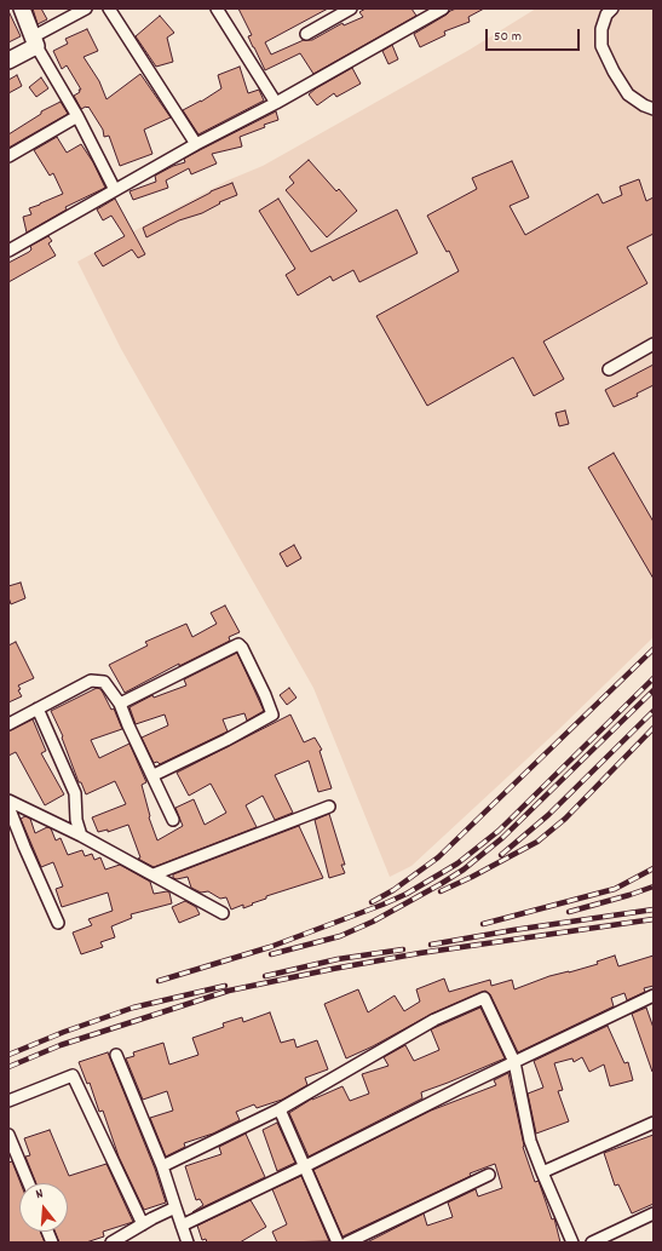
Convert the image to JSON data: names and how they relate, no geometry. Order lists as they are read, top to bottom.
{
  "scale_bar": "50 m",
  "north": "top"
}
